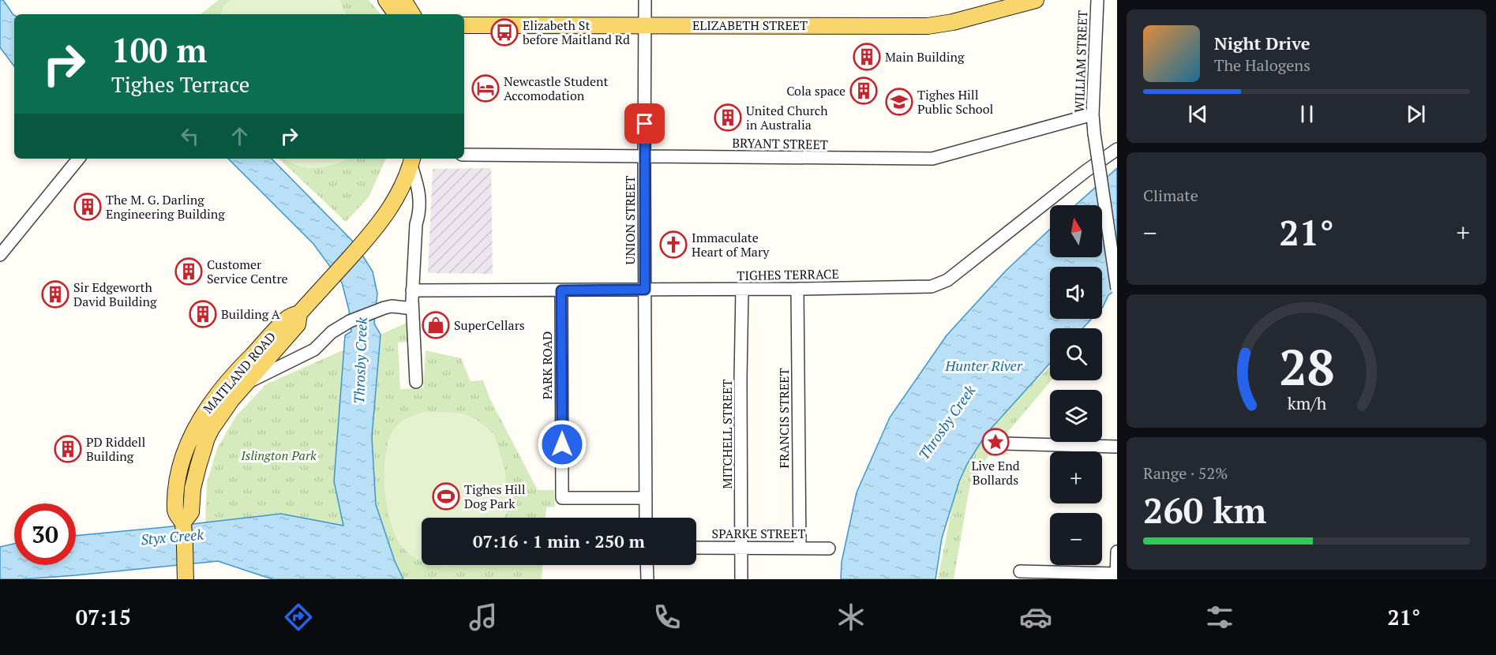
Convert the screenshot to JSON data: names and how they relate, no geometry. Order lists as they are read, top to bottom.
{
  "streets": {
    "main road": ["ELIZABETH STREET", "MAITLAND ROAD"],
    "street": [
      "WILLIAM STREET",
      "BRYANT STREET",
      "UNION STREET",
      "TIGHES TERRACE",
      "PARK ROAD",
      "FRANCIS STREET",
      "MITCHELL STREET",
      "SPARKE STREET"
    ]
  },
  "crossings": [
    ["ELIZABETH STREET", "UNION STREET"],
    ["WILLIAM STREET", "BRYANT STREET"],
    ["BRYANT STREET", "UNION STREET"],
    ["UNION STREET", "TIGHES TERRACE"],
    ["UNION STREET", "PARK ROAD"],
    ["TIGHES TERRACE", "PARK ROAD"],
    ["TIGHES TERRACE", "FRANCIS STREET"],
    ["TIGHES TERRACE", "MITCHELL STREET"],
    ["FRANCIS STREET", "SPARKE STREET"],
    ["MITCHELL STREET", "SPARKE STREET"]
  ],
  "water": ["Throsby Creek", "Hunter River", "Styx Creek"],
  "parks": ["Islington Park"],
  "places": {
    "bus stop": ["Elizabeth St before Maitland Rd"],
    "building": [
      "Main Building",
      "Cola space",
      "United Church in Australia",
      "The M. G. Darling Engineering Building",
      "Customer Service Centre",
      "Sir Edgeworth David Building",
      "Building A",
      "PD Riddell Building"
    ],
    "hotel": ["Newcastle Student Accomodation"],
    "school or university": ["Tighes Hill Public School"],
    "church": ["Immaculate Heart of Mary"],
    "shop": ["SuperCellars"],
    "place": ["Live End Bollards"],
    "sports": ["Tighes Hill Dog Park"]
  },
  "north": "top",
  "page": {
    "turn": ["100 m", "Tighes Terrace"],
    "song": ["Night Drive", "The Halogens"],
    "tile": [
      "Climate",
      ["Range · 52%", "260 km"]
    ],
    "map_buttons": ["+", "−"],
    "heat": ["−", "21°", "+"],
    "limit": "30",
    "trip": "07:16 · 1 min · 250 m",
    "tabs": ["07:15", "21°"],
    "gauge": ["28", "km/h"]
  }
}
